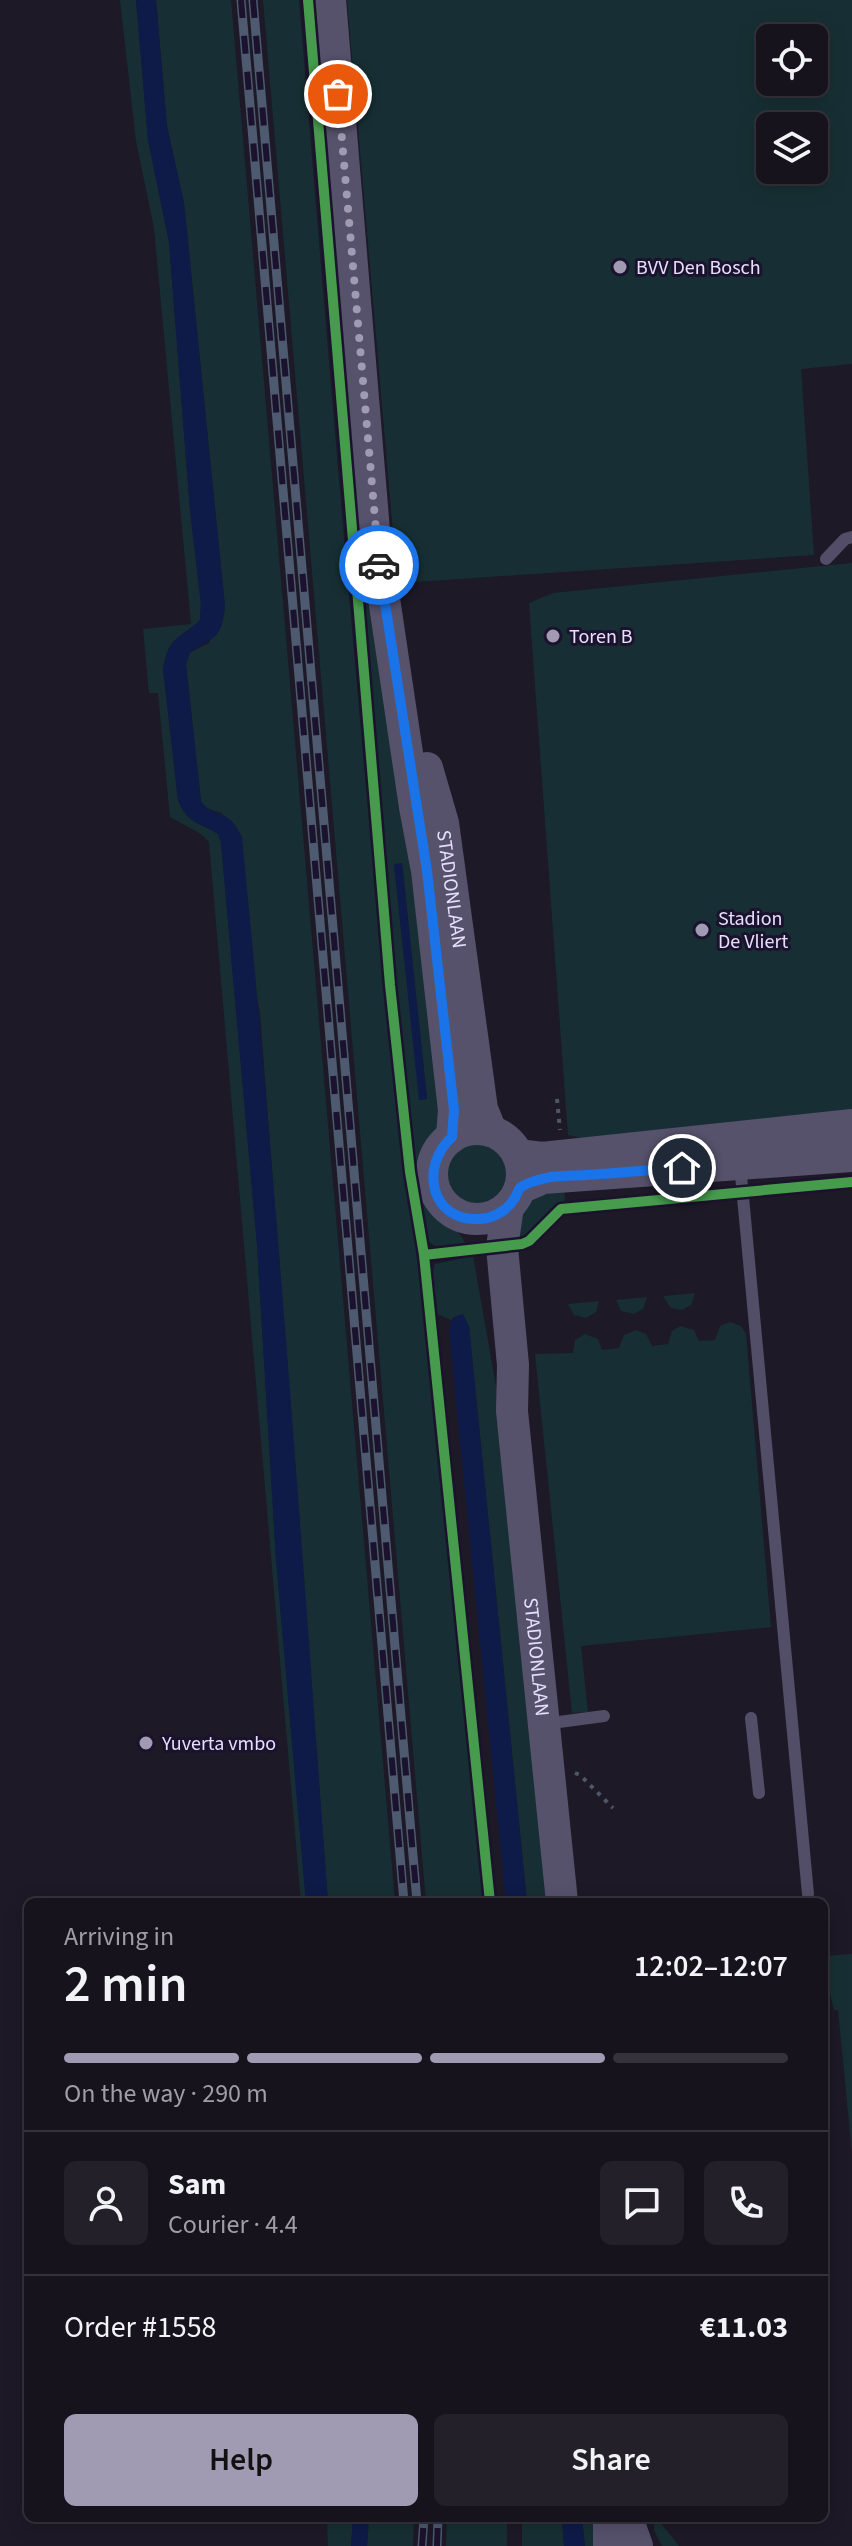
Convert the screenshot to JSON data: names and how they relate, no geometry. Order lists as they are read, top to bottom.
{
  "streets": {
    "main road": ["STADIONLAAN"]
  },
  "places": [
    "BVV Den Bosch",
    "Toren B",
    "Stadion De Vliert",
    "Yuverta vmbo"
  ],
  "page": {
    "heading": ["2 min", "Arriving in", "12:02–12:07"],
    "panel": [
      "Sam",
      "Courier · 4.4",
      "Order #1558",
      "€11.03"
    ],
    "bar": "On the way · 290 m",
    "buttons": ["Help", "Share"]
  }
}
